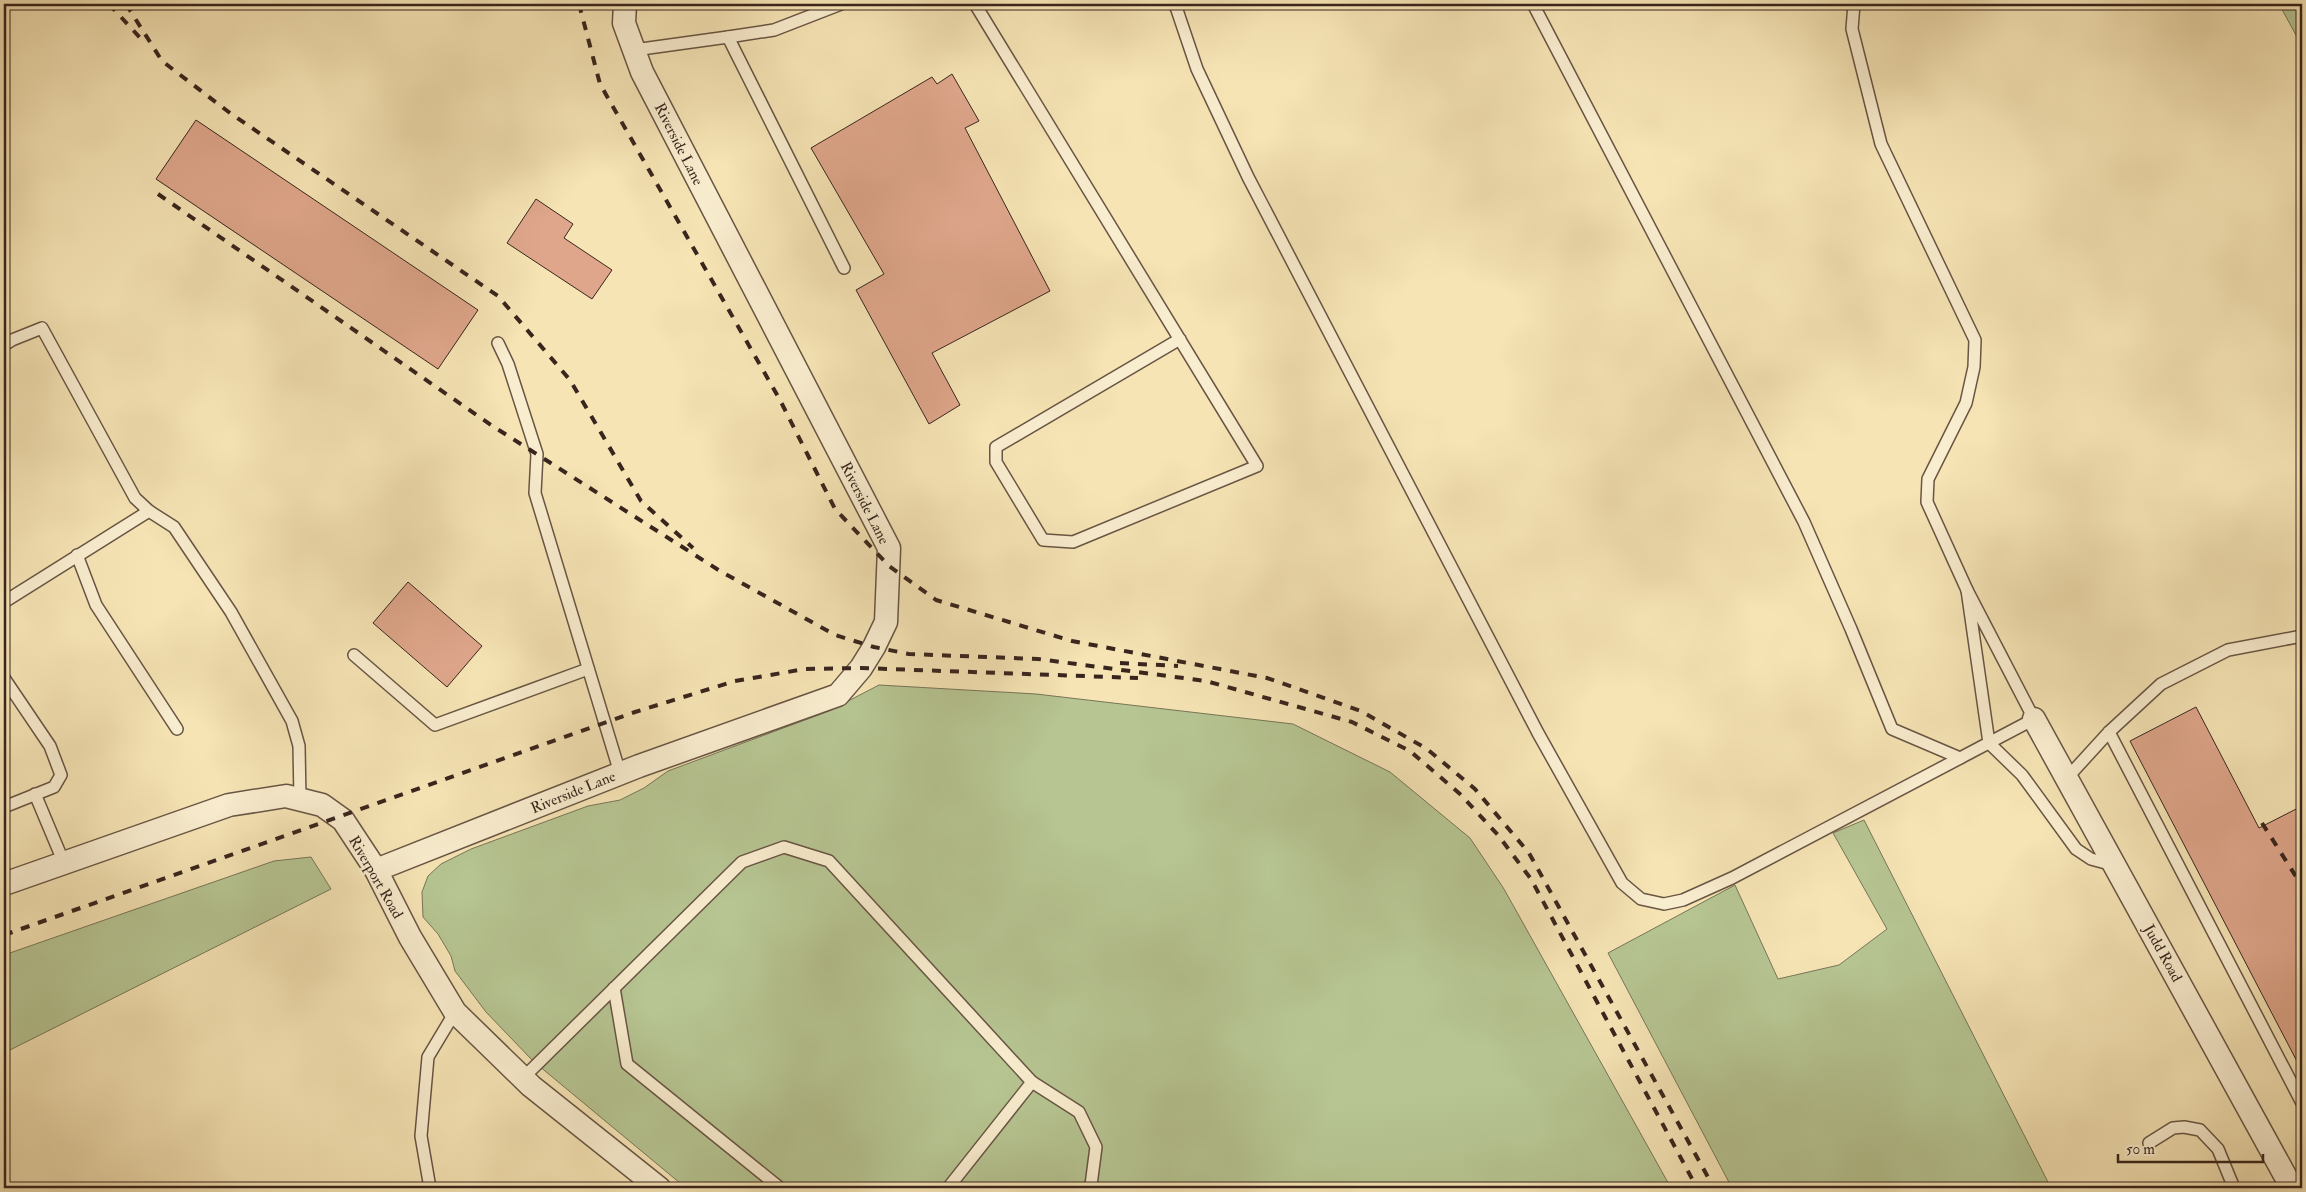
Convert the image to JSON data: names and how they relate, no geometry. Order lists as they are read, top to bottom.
{
  "streets": {
    "street": ["Riverside Lane", "Riverport Road", "Judd Road"]
  },
  "crossings": [
    ["Riverside Lane", "Riverport Road"]
  ],
  "scale_bar": "50 m"
}
